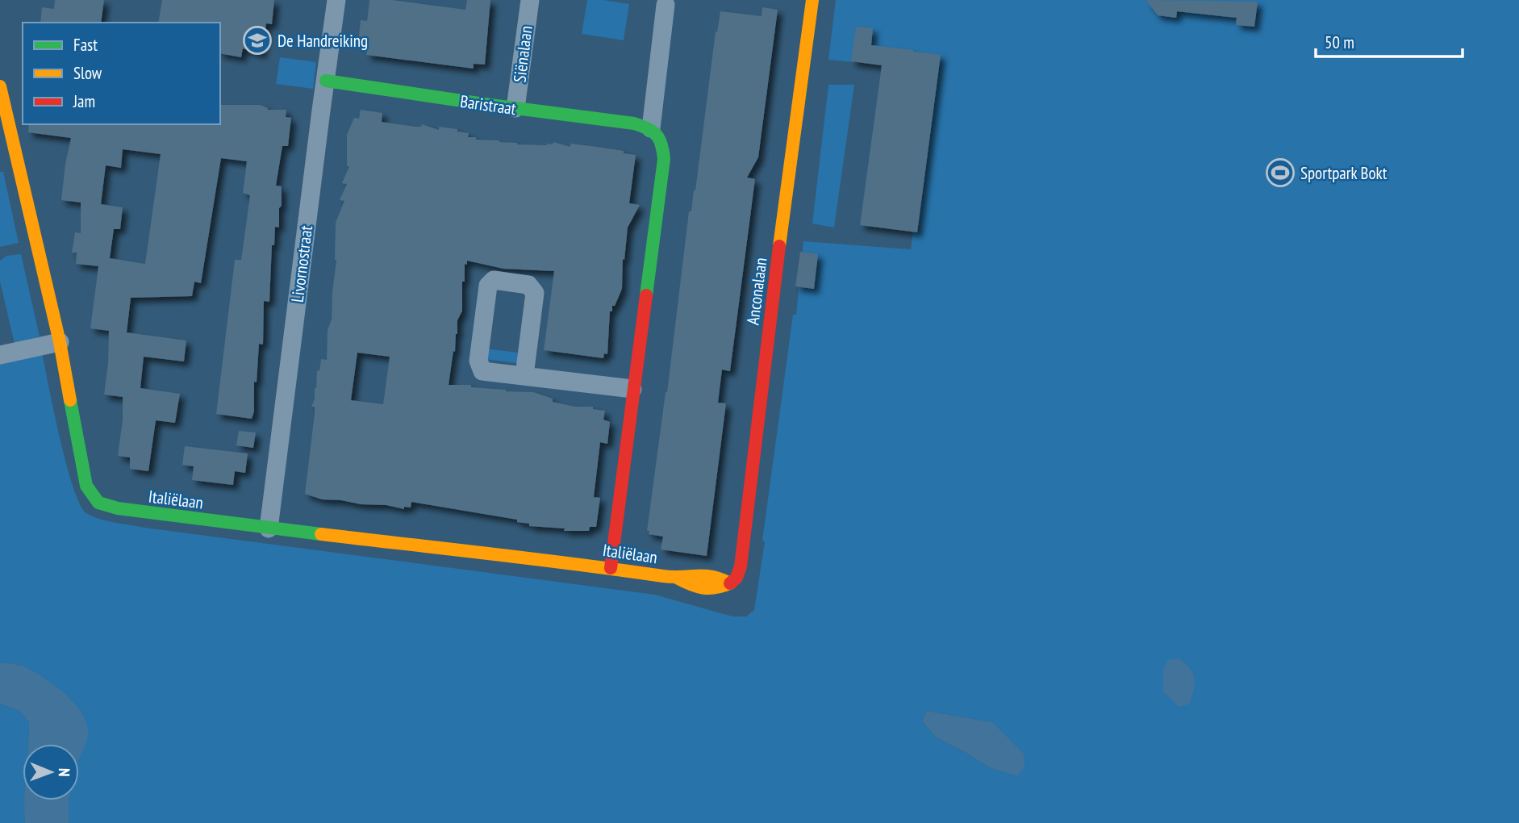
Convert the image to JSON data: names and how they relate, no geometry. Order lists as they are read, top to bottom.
{
  "streets": {
    "street": [
      "Siënalaan",
      "Baristraat",
      "Livornostraat",
      "Anconalaan",
      "Italiëlaan"
    ]
  },
  "crossings": [
    ["Siënalaan", "Baristraat"],
    ["Baristraat", "Livornostraat"],
    ["Livornostraat", "Italiëlaan"],
    ["Anconalaan", "Italiëlaan"]
  ],
  "places": {
    "school or university": ["De Handreiking"],
    "sports": ["Sportpark Bokt"]
  },
  "legend": ["Fast", "Slow", "Jam"],
  "scale_bar": "50 m",
  "north": "right"
}
